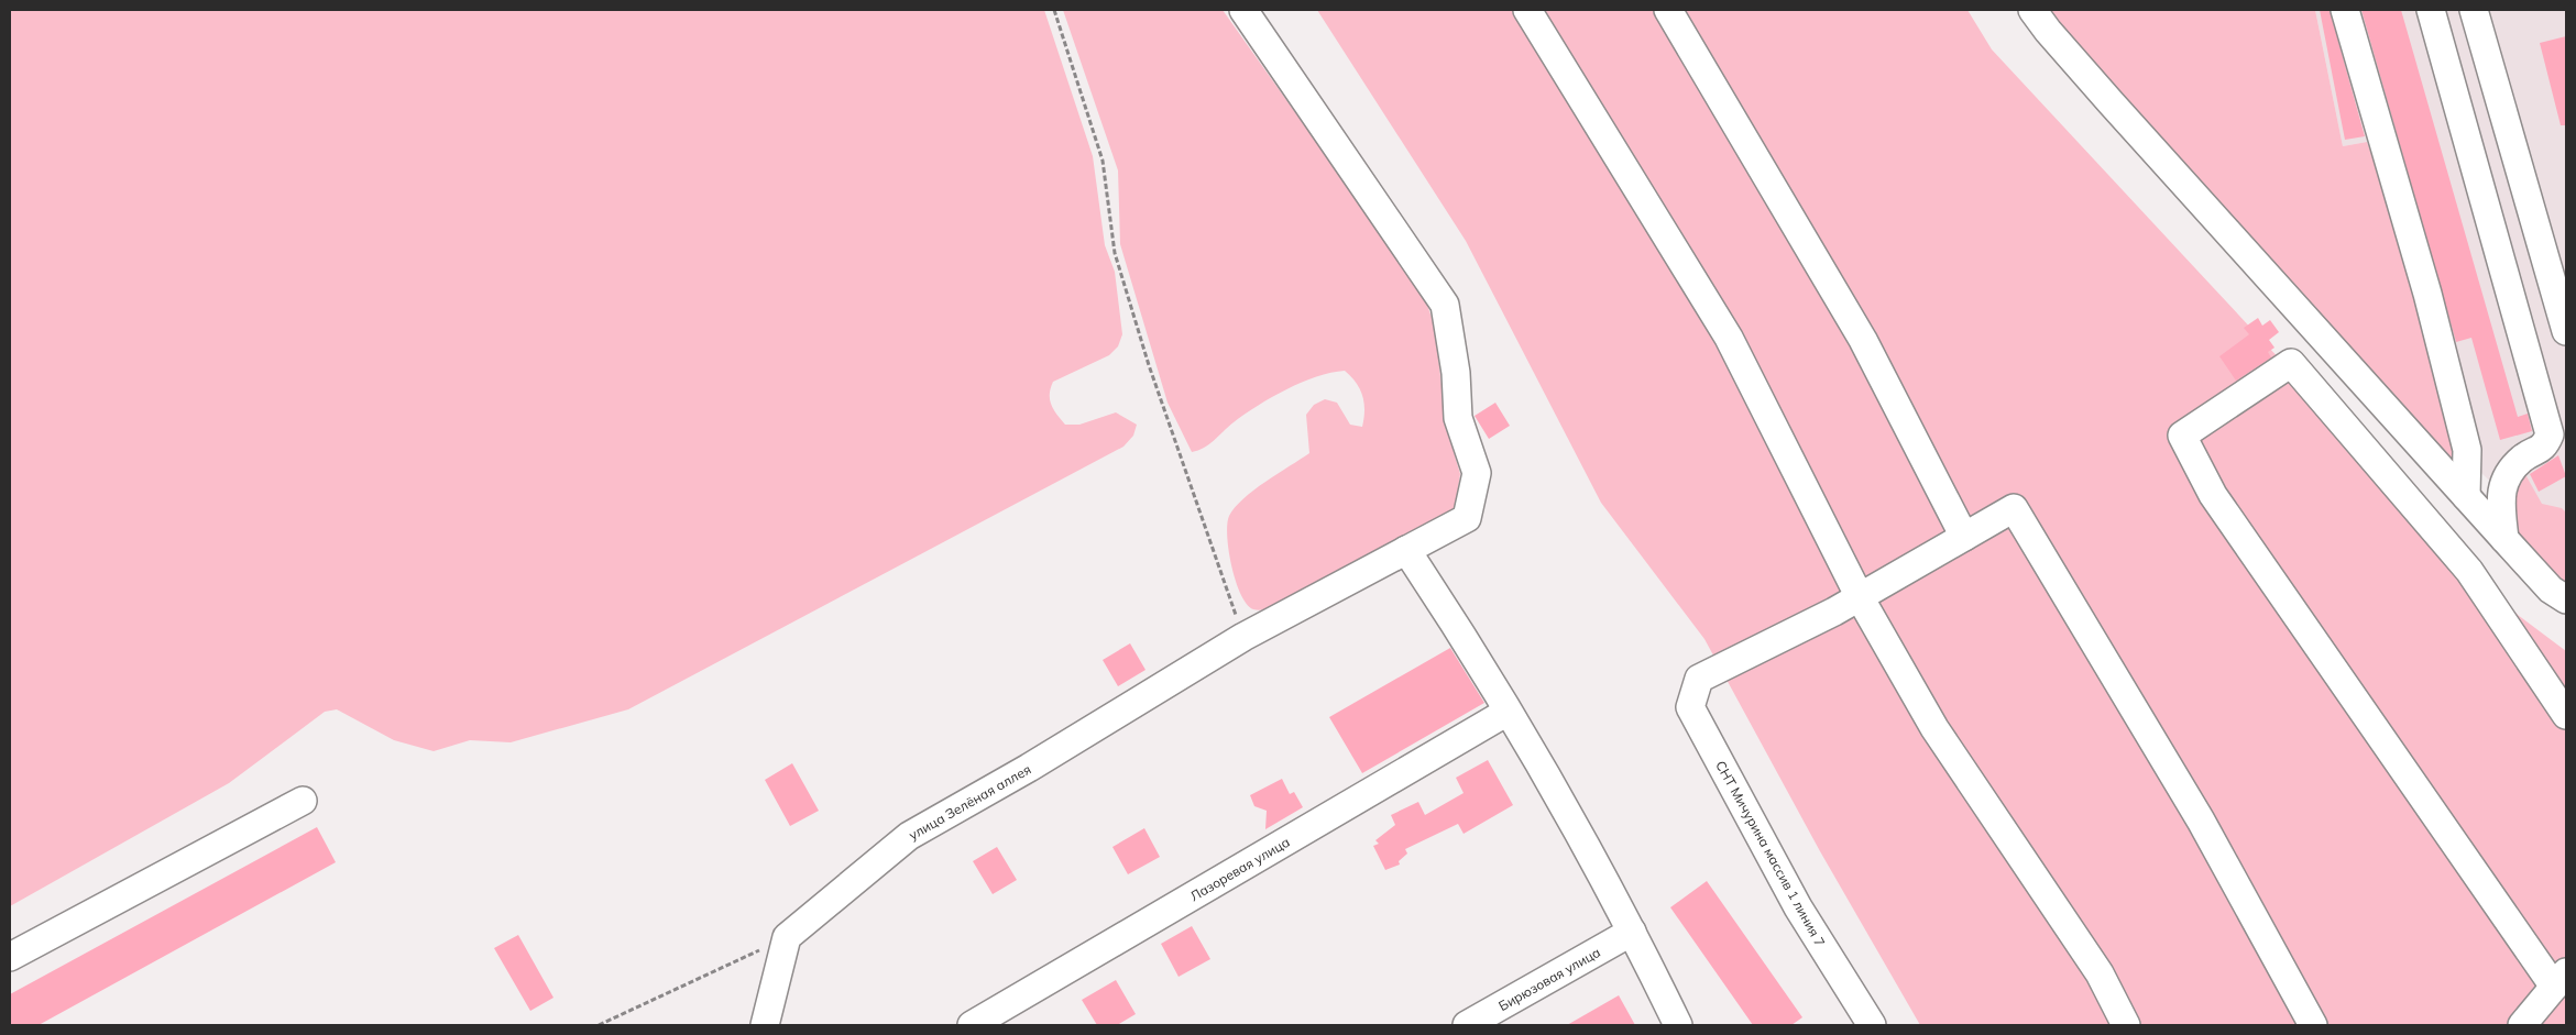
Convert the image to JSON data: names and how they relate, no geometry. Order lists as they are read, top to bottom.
{
  "streets": {
    "street": [
      "улица Зелёная аллея",
      "СНТ Мичурина массив 1 линия 7",
      "Лазоревая улица",
      "Бирюзовая улица"
    ]
  }
}
